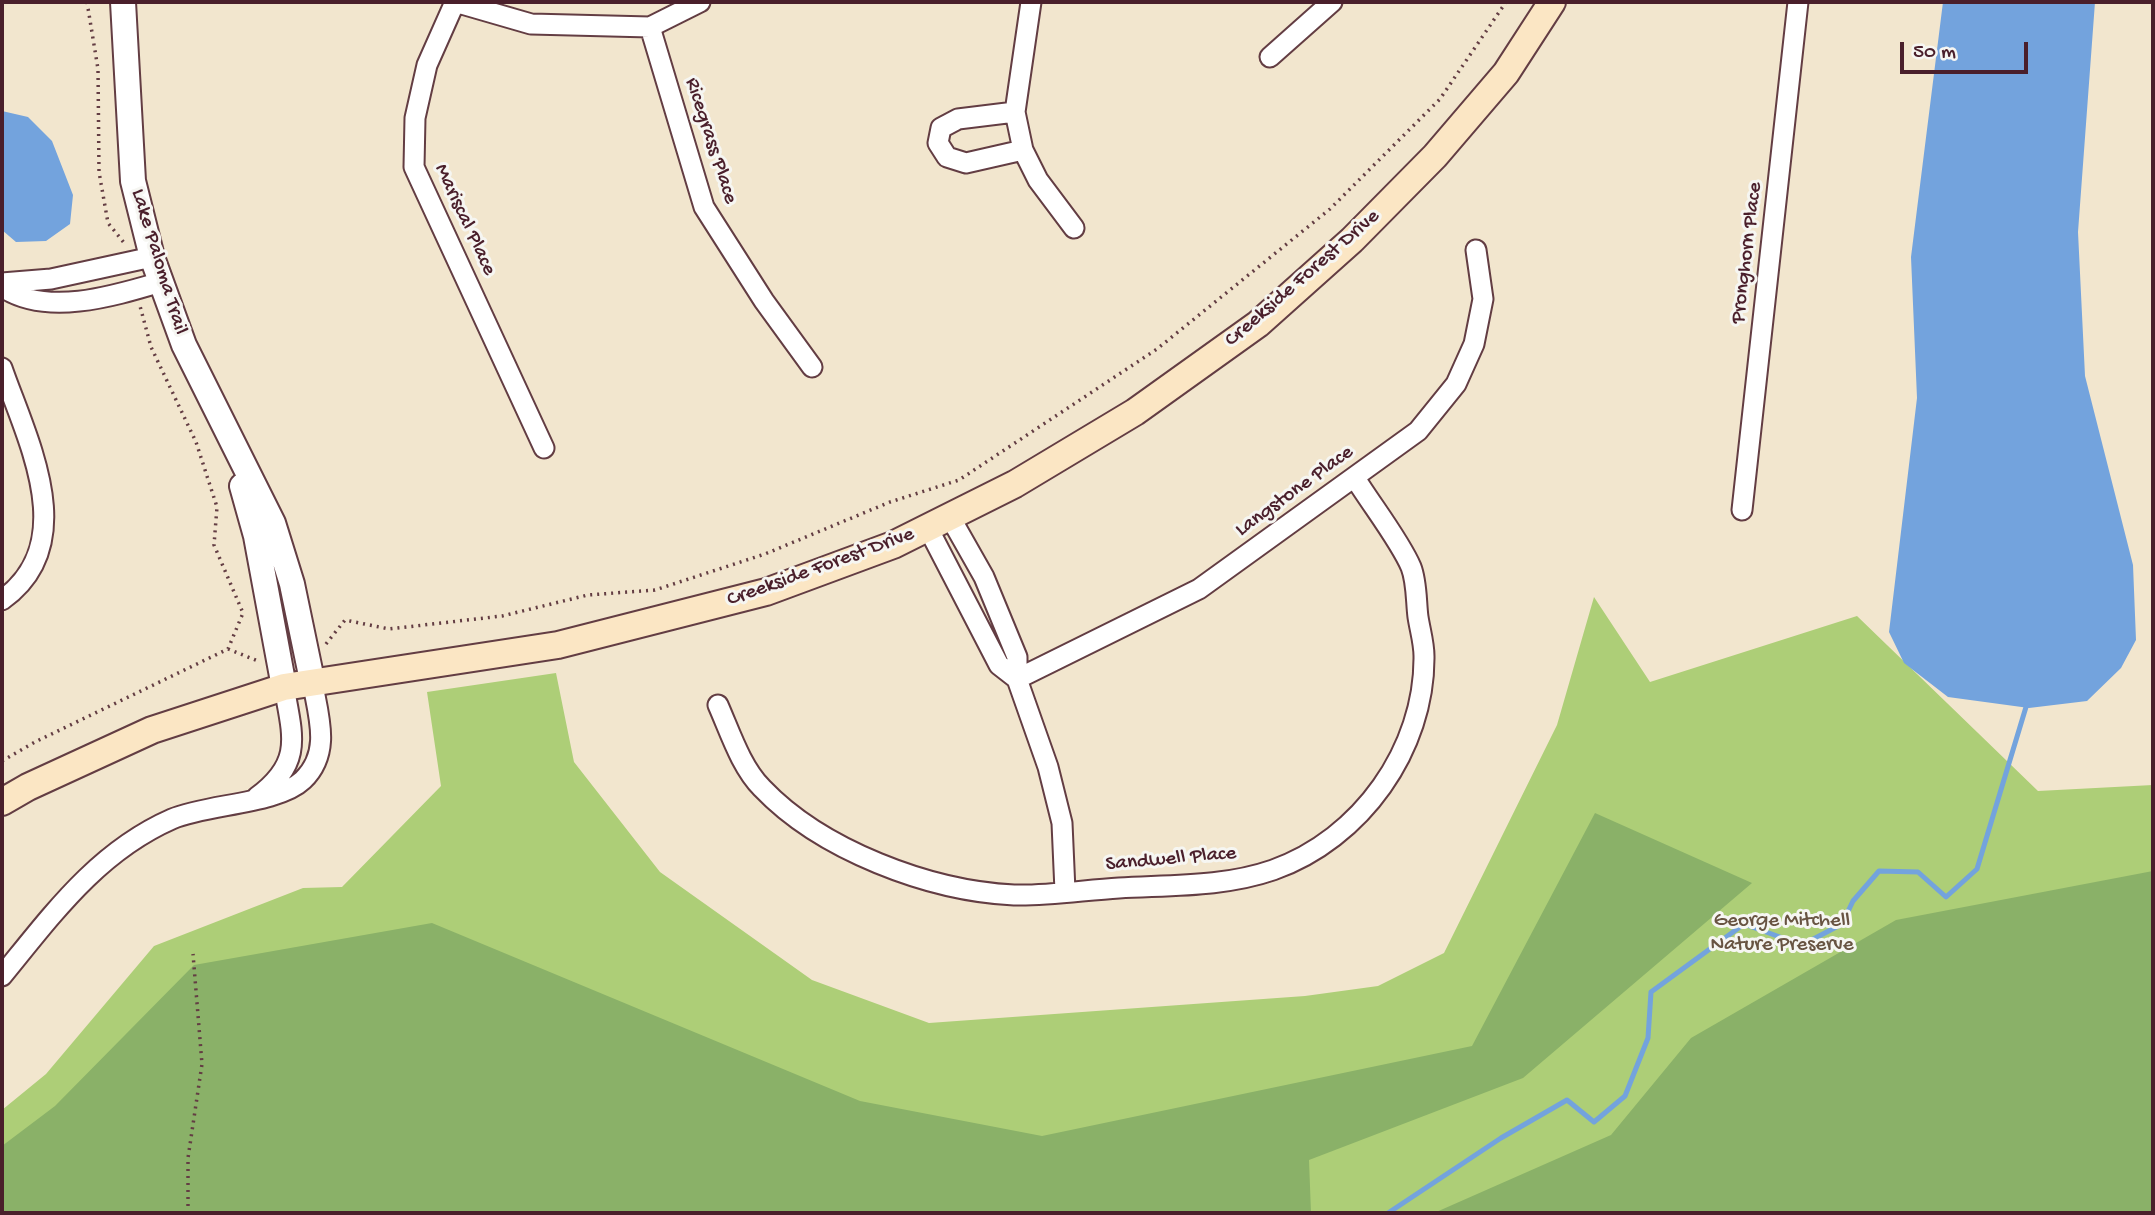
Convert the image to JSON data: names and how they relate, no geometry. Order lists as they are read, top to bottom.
{
  "streets": {
    "main road": ["Creekside Forest Drive"],
    "street": [
      "Ricegrass Place",
      "Mariscal Place",
      "Pronghorn Place",
      "Lake Paloma Trail",
      "Langstone Place",
      "Sandwell Place"
    ]
  },
  "crossings": [
    ["Lake Paloma Trail", "Creekside Forest Drive"],
    ["Langstone Place", "Sandwell Place"]
  ],
  "parks": ["George Mitchell Nature Preserve"],
  "scale_bar": "50 m"
}
